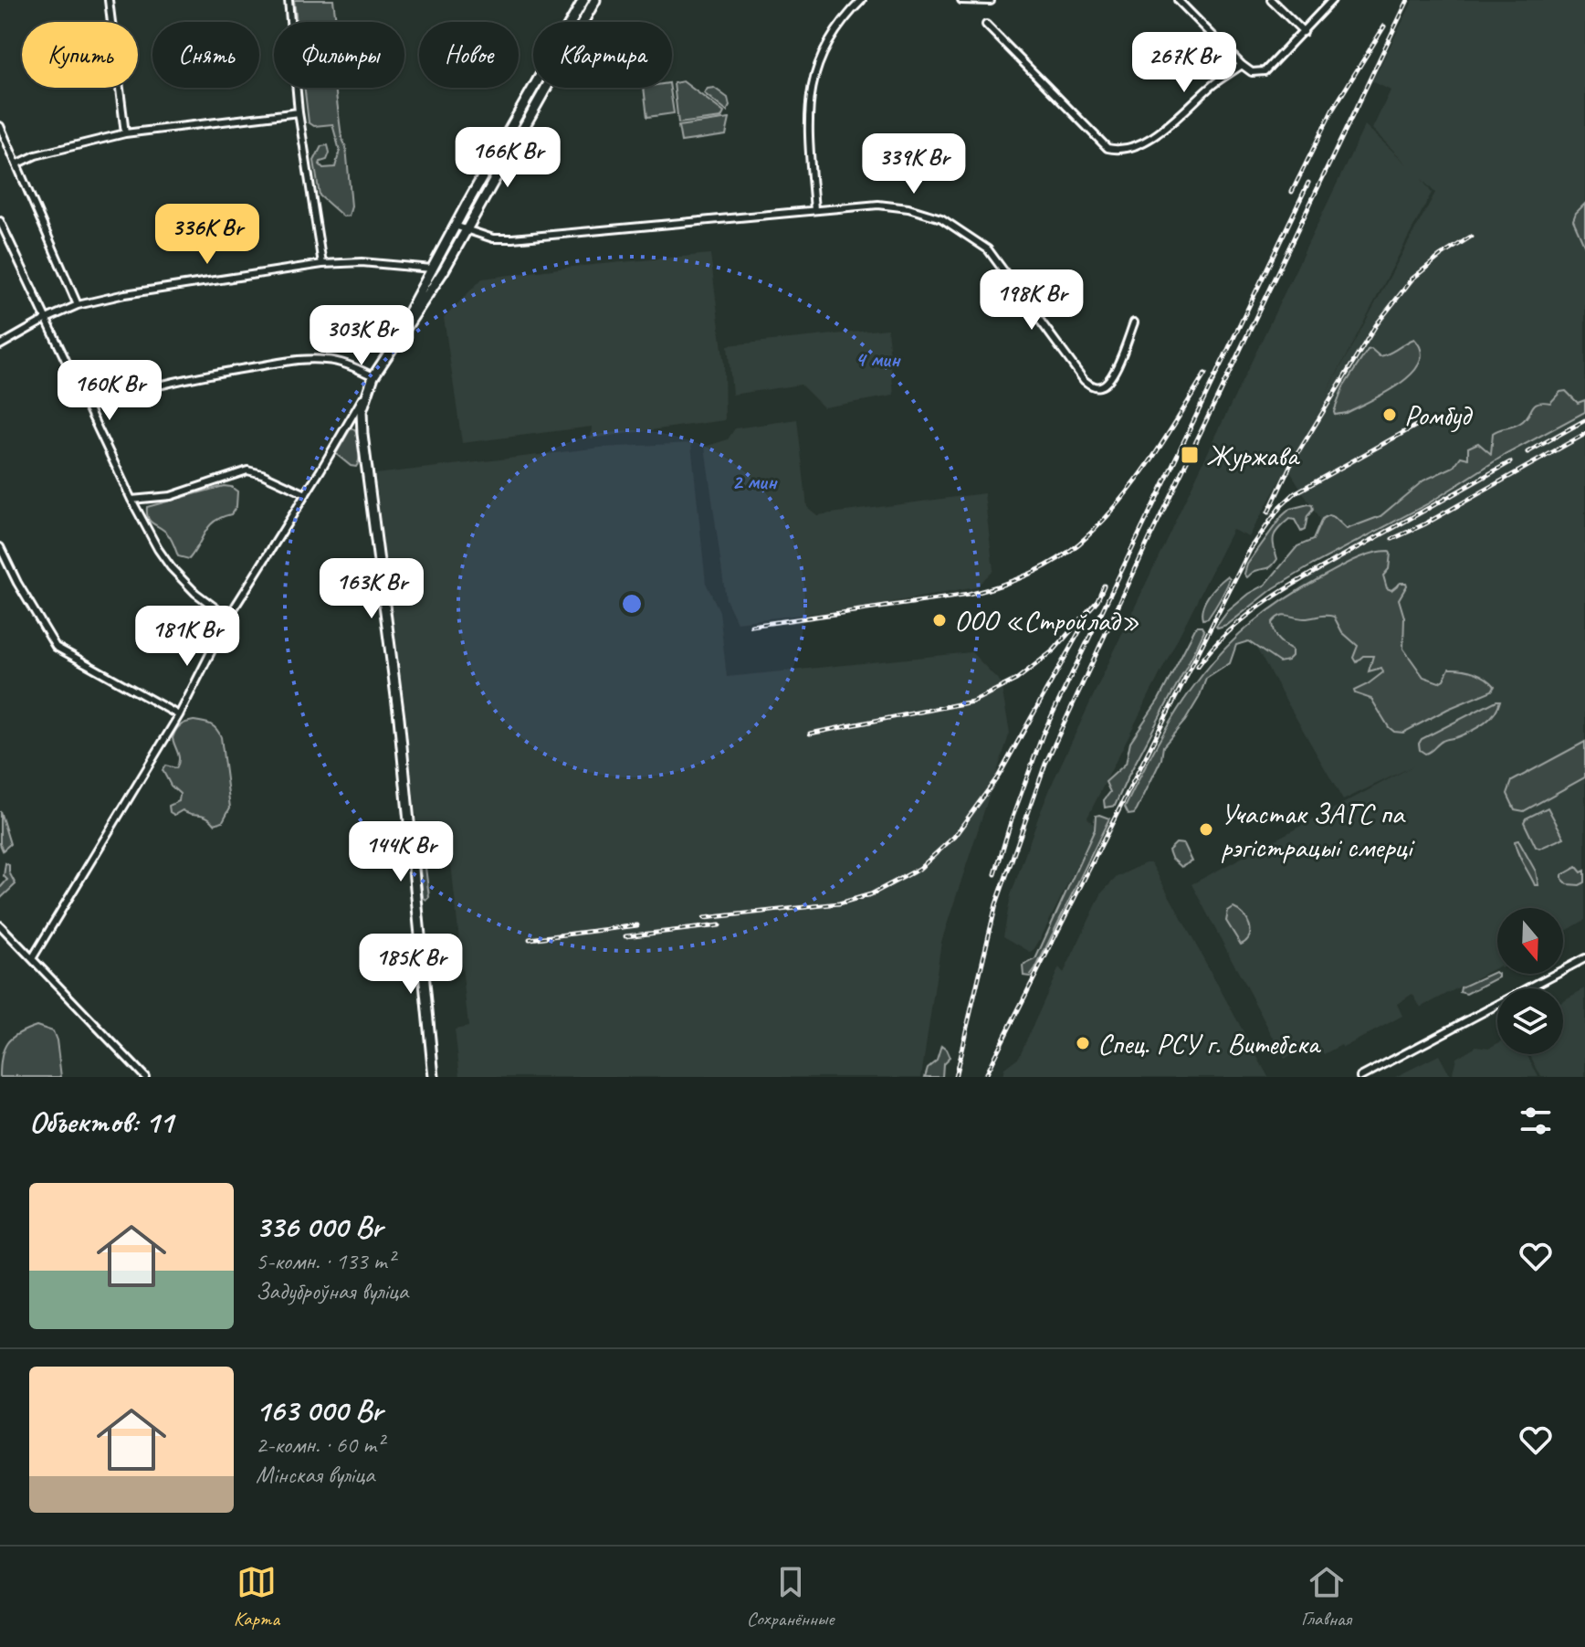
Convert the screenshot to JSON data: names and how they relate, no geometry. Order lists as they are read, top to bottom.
{
  "places": {
    "other": [
      "Ромбуд",
      "ООО «Стройлад»",
      "Участак ЗАГС па рэгістрацыі смерці",
      "Спец. РСУ г. Витебска"
    ],
    "transit": ["Журжава"]
  },
  "north": "bottom",
  "page": {
    "chip": [
      "Купить",
      "Снять",
      "Фильтры",
      "Новое",
      "Квартира"
    ],
    "price": [
      "267K Br",
      "166K Br",
      "339K Br",
      "336K Br",
      "198K Br",
      "303K Br",
      "160K Br",
      "163K Br",
      "181K Br",
      "144K Br",
      "185K Br"
    ],
    "heading": "Объектов: 11",
    "list": [
      {
        "name": "336 000 Br",
        "note": "5-комн. · 133 m² · Задуброўная вуліца"
      },
      {
        "name": "163 000 Br",
        "note": "2-комн. · 60 m² · Мінская вуліца"
      }
    ],
    "tabs": ["Карта", "Сохранённые", "Главная"]
  },
  "rings": ["4 мин", "2 мин"]
}
